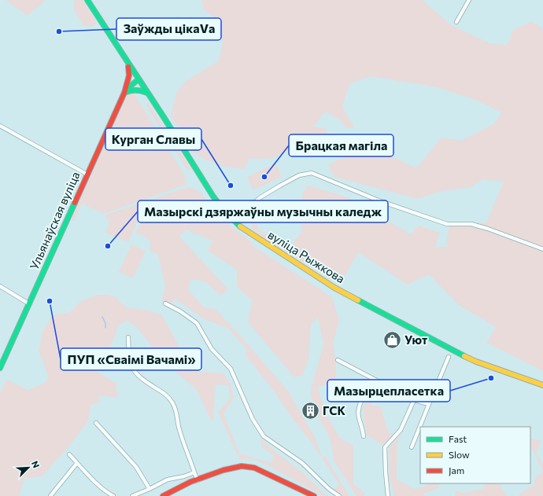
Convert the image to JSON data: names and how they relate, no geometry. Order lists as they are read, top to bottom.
{
  "streets": {
    "main road": ["Ульянаўская вуліца", "вуліца Рыжкова"]
  },
  "crossings": [
    ["Ульянаўская вуліца", "вуліца Рыжкова"]
  ],
  "places": {
    "other": [
      "Заўжды цікаVа",
      "Брацкая магіла",
      "Курган Славы",
      "Мазырскі дзяржаўны музычны каледж",
      "ПУП «Сваімі Вачамі»",
      "Мазырцепласетка"
    ],
    "shop": ["Уют"],
    "building": ["ГСК"]
  },
  "legend": ["Fast", "Slow", "Jam"],
  "north": "top right"
}
